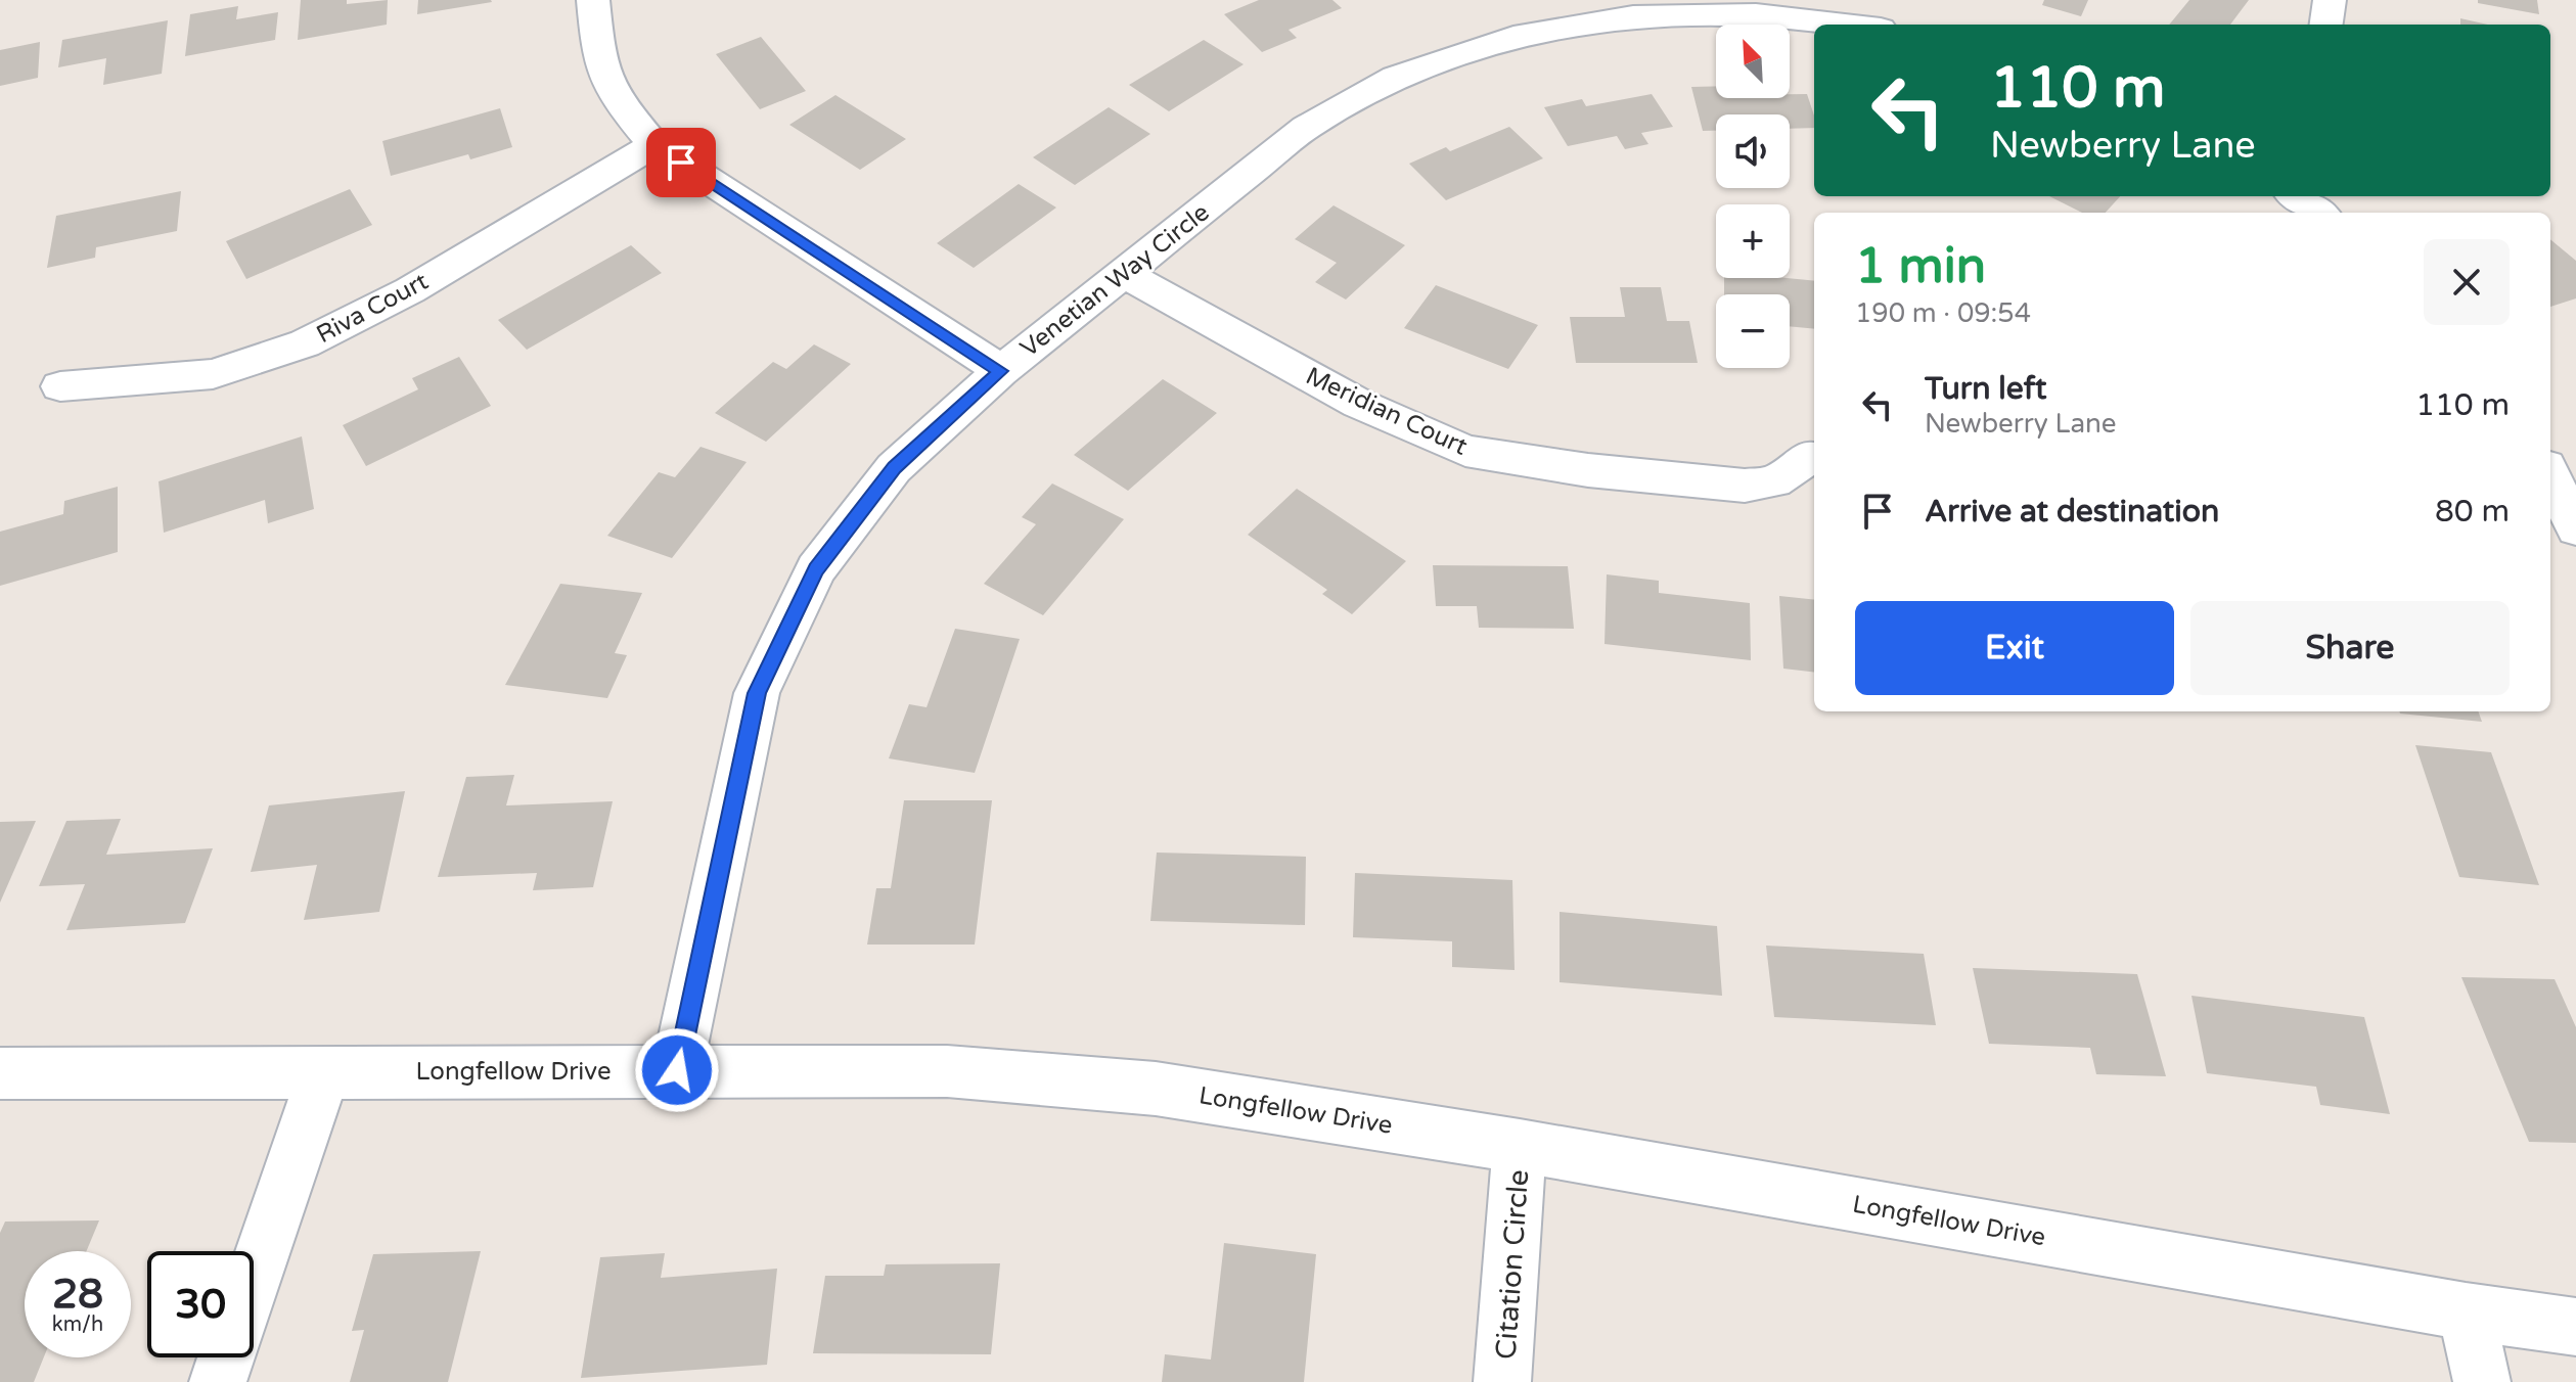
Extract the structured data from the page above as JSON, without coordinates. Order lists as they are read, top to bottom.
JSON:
{
  "streets": {
    "street": [
      "Venetian Way Circle",
      "Riva Court",
      "Meridian Court",
      "Longfellow Drive",
      "Citation Circle"
    ]
  },
  "crossings": [
    ["Venetian Way Circle", "Meridian Court"],
    ["Venetian Way Circle", "Longfellow Drive"],
    ["Longfellow Drive", "Citation Circle"]
  ],
  "north": "top left",
  "page": {
    "map_buttons": ["+", "−"],
    "turn": ["110 m", "Newberry Lane"],
    "heading": ["1 min", "190 m · 09:54"],
    "list": [
      {
        "name": "Turn left",
        "note": "Newberry Lane",
        "value": "110 m"
      },
      {
        "name": "Arrive at destination",
        "value": "80 m"
      }
    ],
    "buttons": ["Exit", "Share"],
    "speed": "28 km/h",
    "limit": "30"
  }
}
